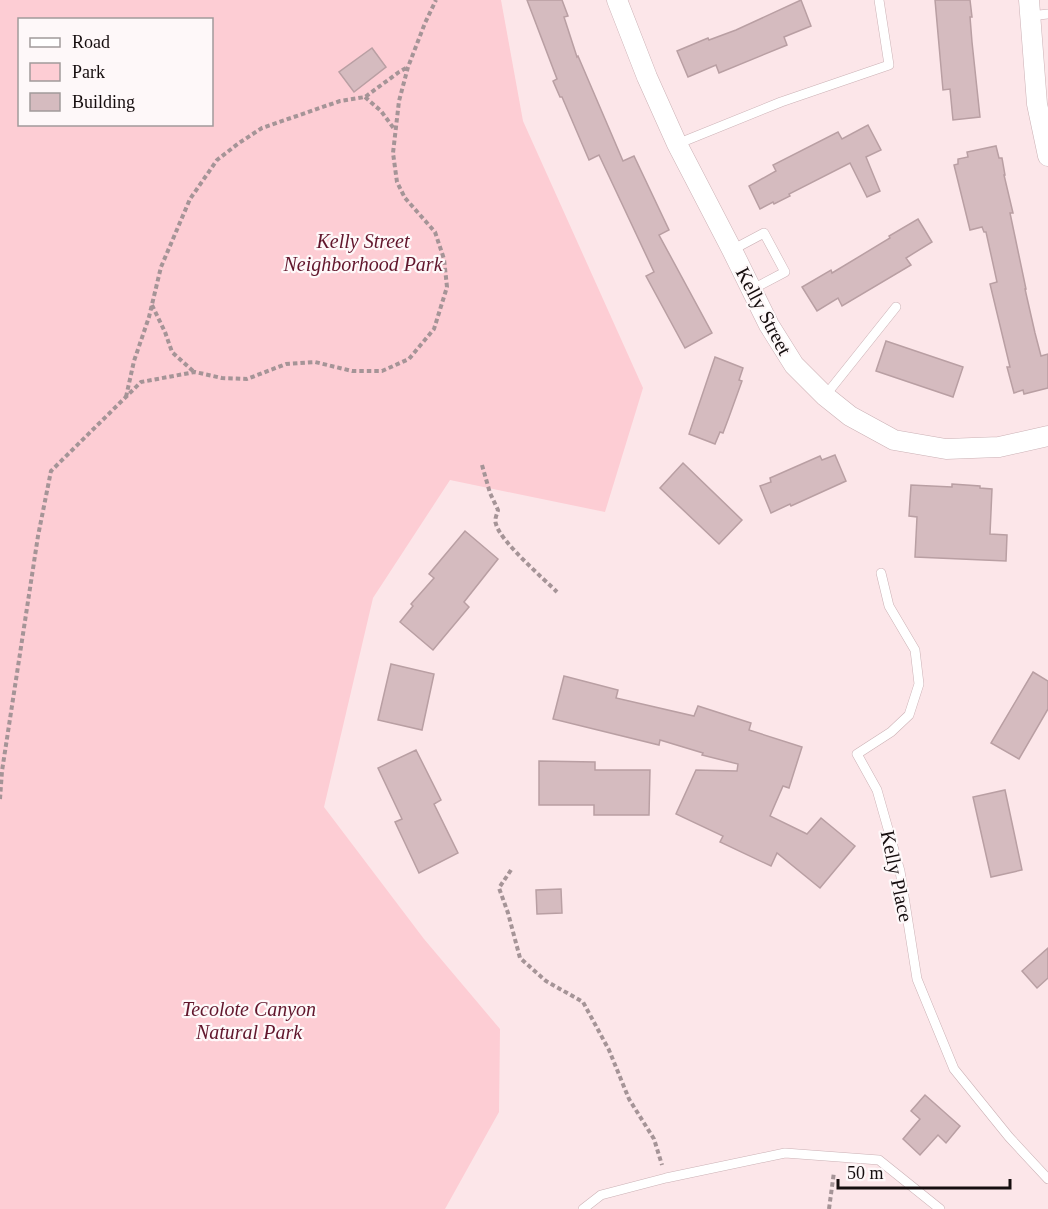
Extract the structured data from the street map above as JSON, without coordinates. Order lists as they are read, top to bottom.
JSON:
{
  "streets": {
    "street": ["Kelly Street"],
    "lane": ["Kelly Place"]
  },
  "parks": ["Kelly Street Neighborhood Park", "Tecolote Canyon Natural Park"],
  "legend": ["Road", "Park", "Building"],
  "scale_bar": "50 m"
}
